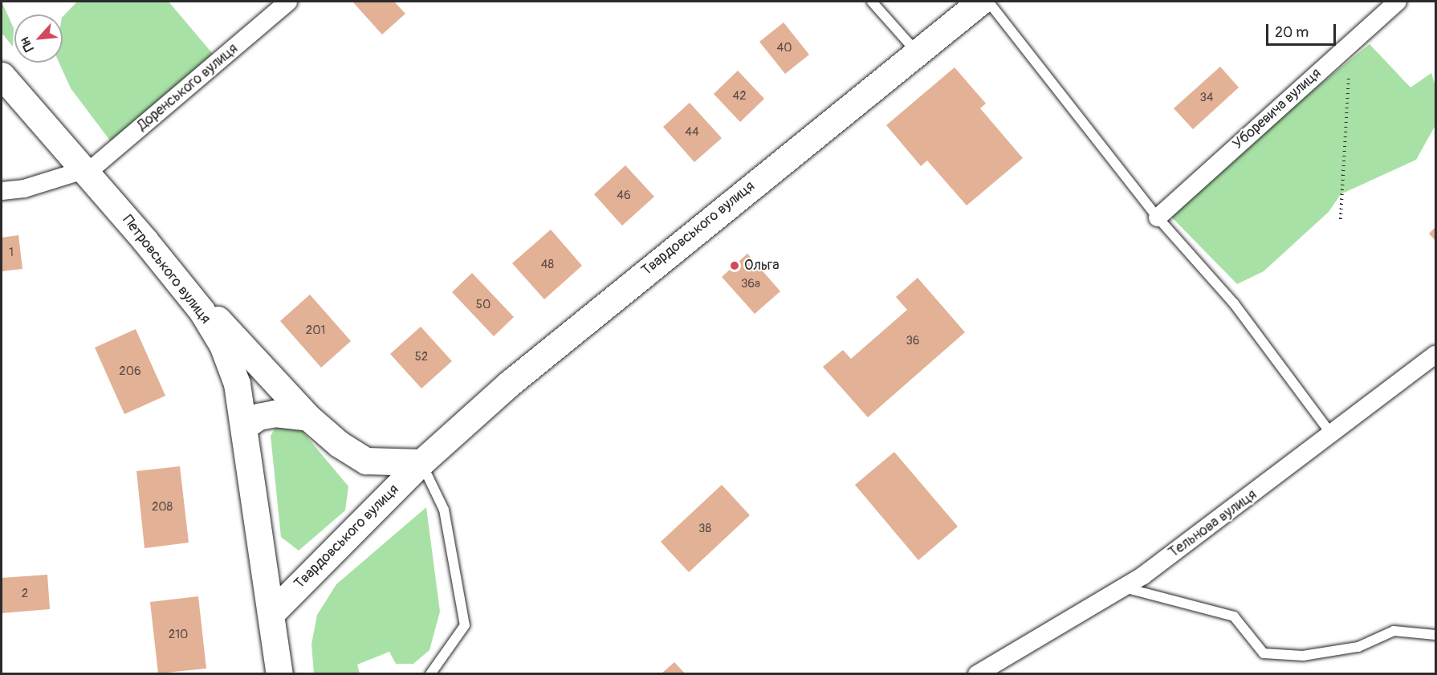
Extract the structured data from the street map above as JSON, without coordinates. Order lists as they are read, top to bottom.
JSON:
{
  "streets": {
    "main road": ["Твардовського вулиця", "Петровського вулиця"],
    "street": ["Доренського вулиця", "Уборевича вулиця", "Тельнова вулиця"]
  },
  "crossings": [
    ["Доренського вулиця", "Петровського вулиця"],
    ["Твардовського вулиця", "Петровського вулиця"]
  ],
  "places": ["Ольга"],
  "house_numbers": [
    "40",
    "42",
    "34",
    "44",
    "46",
    "1",
    "48",
    "36а",
    "50",
    "201",
    "36",
    "52",
    "206",
    "208",
    "38",
    "2",
    "210"
  ],
  "scale_bar": "20 m",
  "north": "bottom left"
}
